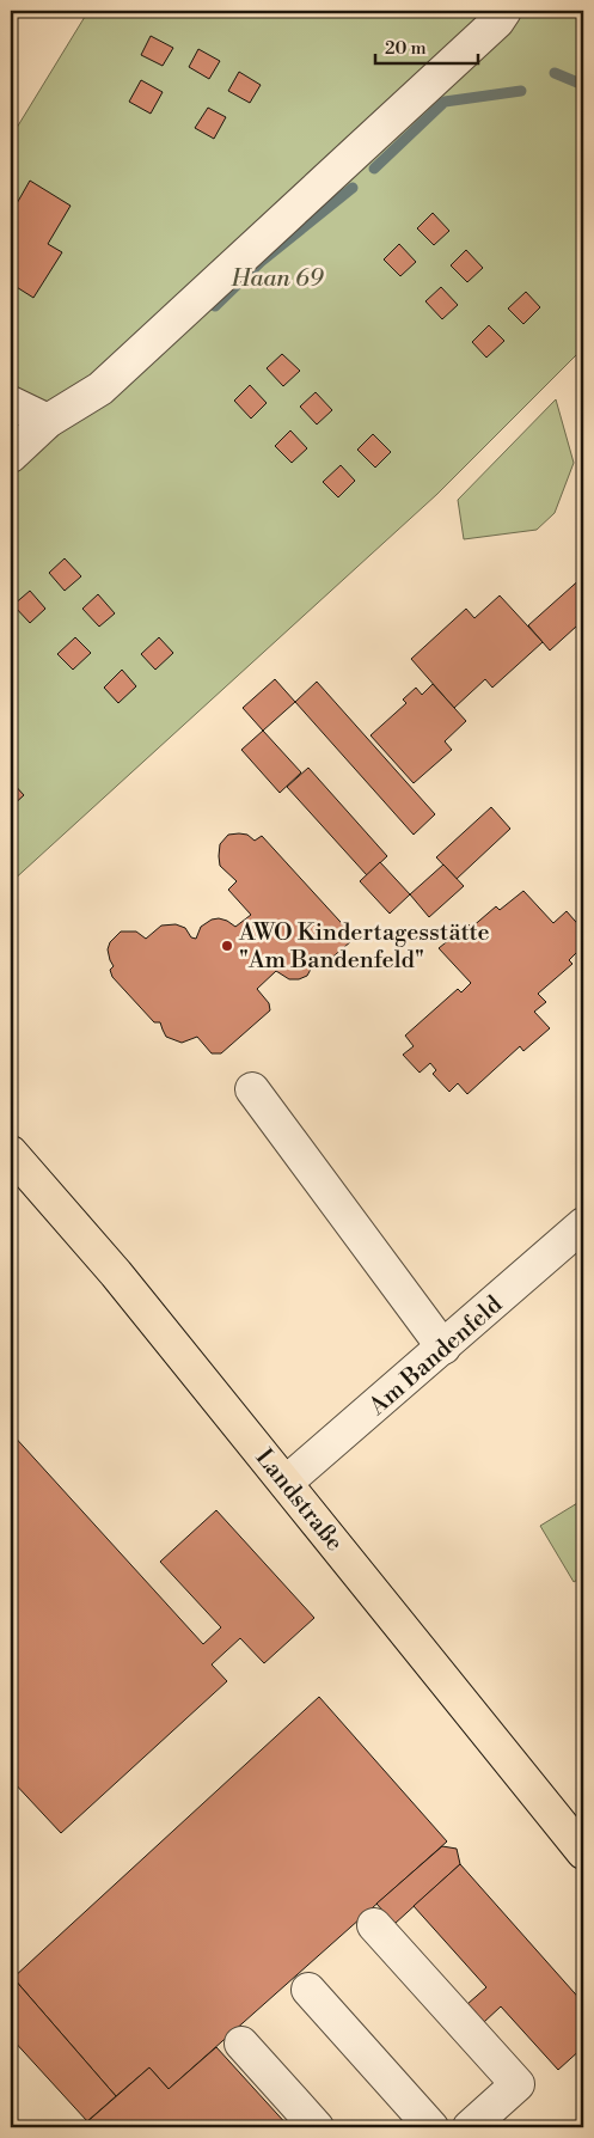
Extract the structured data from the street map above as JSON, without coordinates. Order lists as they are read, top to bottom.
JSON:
{
  "streets": {
    "main road": ["Landstraße"],
    "street": ["Am Bandenfeld"]
  },
  "crossings": [
    ["Am Bandenfeld", "Landstraße"]
  ],
  "parks": ["Haan 69"],
  "places": ["AWO Kindertagesstätte \"Am Bandenfeld\""],
  "scale_bar": "20 m"
}
